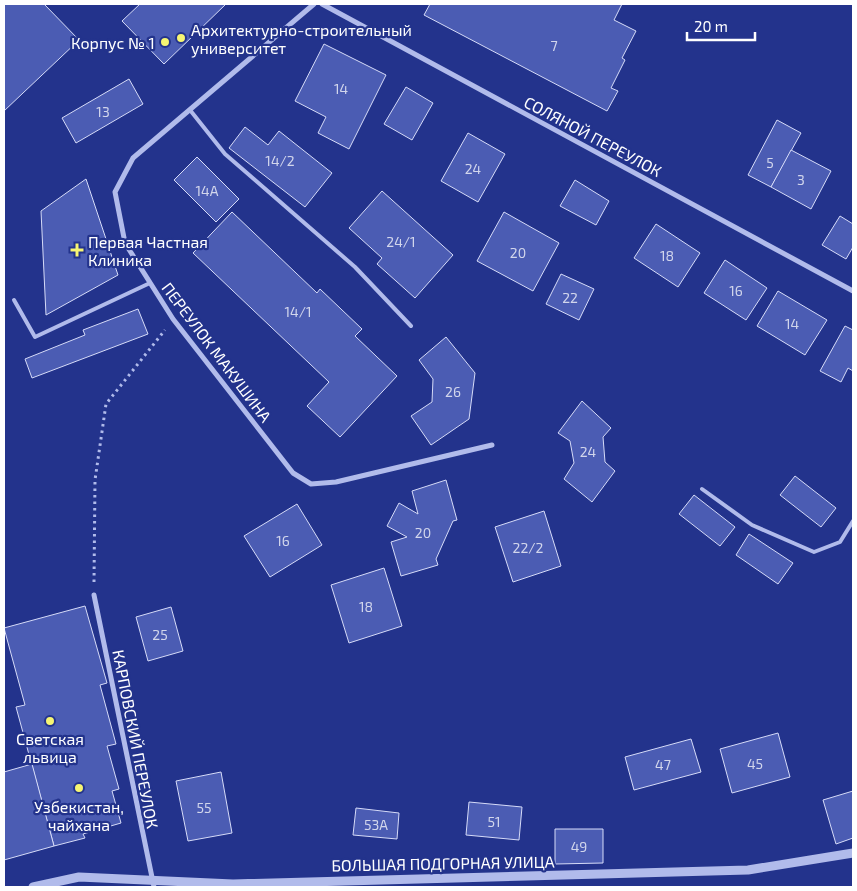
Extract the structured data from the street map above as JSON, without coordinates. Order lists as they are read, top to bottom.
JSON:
{
  "streets": {
    "street": [
      "СОЛЯНОЙ ПЕРЕУЛОК",
      "ПЕРЕУЛОК МАКУШИНА",
      "КАРПОВСКИЙ ПЕРЕУЛОК",
      "БОЛЬШАЯ ПОДГОРНАЯ УЛИЦА"
    ]
  },
  "crossings": [
    ["КАРПОВСКИЙ ПЕРЕУЛОК", "БОЛЬШАЯ ПОДГОРНАЯ УЛИЦА"]
  ],
  "places": {
    "other": [
      "Архитектурно-строительный университет",
      "Корпус № 1",
      "Светская львица",
      "Узбекистан, чайхана"
    ],
    "health": ["Первая Частная Клиника"]
  },
  "house_numbers": [
    "7",
    "14",
    "13",
    "14/2",
    "5",
    "24",
    "3",
    "14А",
    "24/1",
    "20",
    "18",
    "16",
    "22",
    "14/1",
    "14",
    "26",
    "24",
    "20",
    "16",
    "22/2",
    "18",
    "25",
    "45",
    "47",
    "55",
    "51",
    "53А",
    "49"
  ],
  "scale_bar": "20 m"
}
